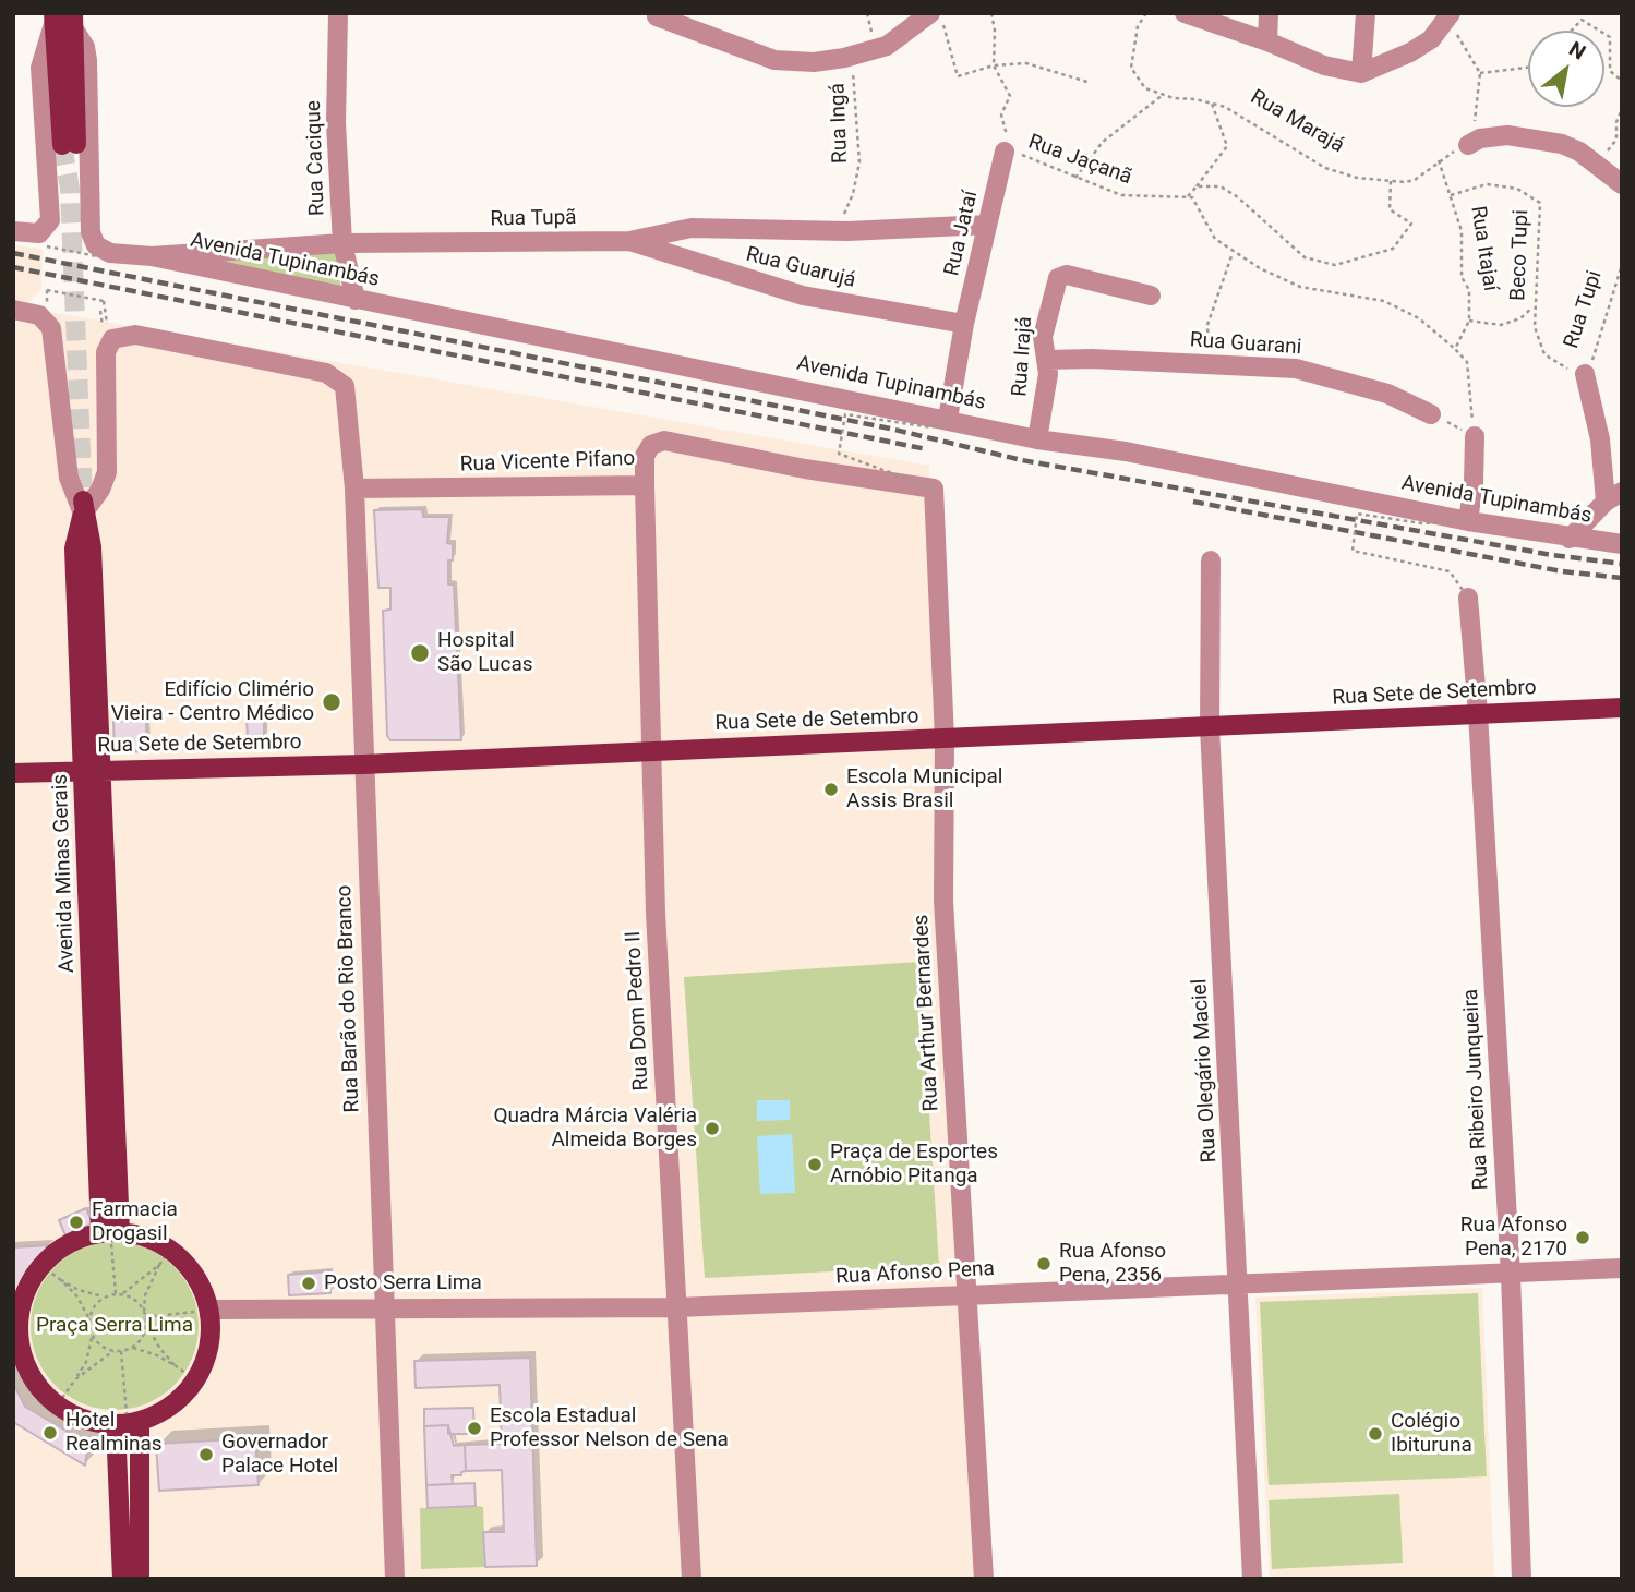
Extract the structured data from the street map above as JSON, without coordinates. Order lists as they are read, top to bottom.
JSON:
{
  "streets": {
    "main road": ["Rua Sete de Setembro", "Avenida Minas Gerais"],
    "street": [
      "Rua Cacique",
      "Rua Tupã",
      "Rua Jataí",
      "Avenida Tupinambás",
      "Rua Guarujá",
      "Rua Tupi",
      "Rua Guarani",
      "Rua Irajá",
      "Rua Vicente Pifano",
      "Rua Barão do Rio Branco",
      "Rua Dom Pedro II",
      "Rua Arthur Bernardes",
      "Rua Olegário Maciel",
      "Rua Ribeiro Junqueira",
      "Rua Afonso Pena"
    ],
    "path": [
      "Rua Marajá",
      "Rua Ingá",
      "Rua Jaçanã",
      "Rua Itajaí",
      "Beco Tupi"
    ]
  },
  "crossings": [
    ["Rua Marajá", "Rua Itajaí"],
    ["Rua Ingá", "Rua Tupã"],
    ["Rua Cacique", "Rua Tupã"],
    ["Rua Cacique", "Avenida Tupinambás"],
    ["Rua Jaçanã", "Rua Jataí"],
    ["Rua Tupã", "Rua Jataí"],
    ["Rua Tupã", "Avenida Tupinambás"],
    ["Rua Tupã", "Rua Guarujá"],
    ["Rua Jataí", "Avenida Tupinambás"],
    ["Rua Jataí", "Rua Guarujá"],
    ["Rua Itajaí", "Beco Tupi"],
    ["Beco Tupi", "Rua Tupi"],
    ["Avenida Tupinambás", "Rua Irajá"],
    ["Rua Guarani", "Rua Irajá"],
    ["Rua Vicente Pifano", "Rua Barão do Rio Branco"],
    ["Rua Vicente Pifano", "Rua Dom Pedro II"],
    ["Rua Vicente Pifano", "Rua Arthur Bernardes"],
    ["Rua Sete de Setembro", "Avenida Minas Gerais"],
    ["Rua Sete de Setembro", "Rua Barão do Rio Branco"],
    ["Rua Sete de Setembro", "Rua Dom Pedro II"],
    ["Rua Sete de Setembro", "Rua Arthur Bernardes"],
    ["Rua Sete de Setembro", "Rua Olegário Maciel"],
    ["Rua Sete de Setembro", "Rua Ribeiro Junqueira"],
    ["Avenida Minas Gerais", "Rua Barão do Rio Branco"],
    ["Rua Barão do Rio Branco", "Rua Afonso Pena"],
    ["Rua Dom Pedro II", "Rua Afonso Pena"],
    ["Rua Arthur Bernardes", "Rua Afonso Pena"],
    ["Rua Olegário Maciel", "Rua Afonso Pena"],
    ["Rua Ribeiro Junqueira", "Rua Afonso Pena"]
  ],
  "parks": ["Praça Serra Lima"],
  "places": [
    "Hospital São Lucas",
    "Edifício Climério Vieira - Centro Médico",
    "Escola Municipal Assis Brasil",
    "Quadra Márcia Valéria Almeida Borges",
    "Praça de Esportes Arnóbio Pitanga",
    "Farmacia Drogasil",
    "Rua Afonso Pena, 2170",
    "Rua Afonso Pena, 2356",
    "Posto Serra Lima",
    "Escola Estadual Professor Nelson de Sena",
    "Hotel Realminas",
    "Colégio Ibituruna",
    "Governador Palace Hotel"
  ],
  "north": "top right"
}
